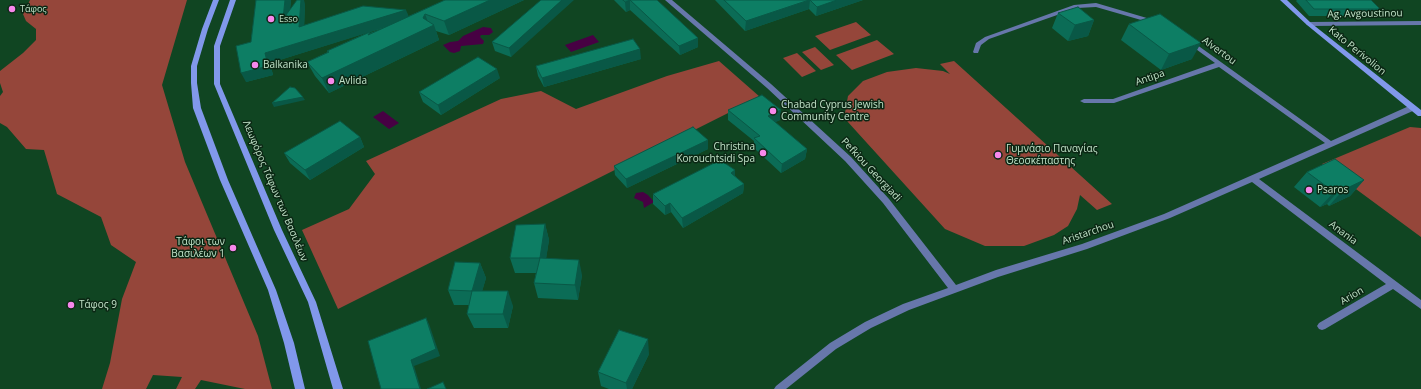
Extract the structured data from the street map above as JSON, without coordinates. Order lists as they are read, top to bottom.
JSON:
{
  "streets": {
    "main road": ["Kato Perivolion", "Λεωφόρος Τάφων των Βασιλέων"],
    "street": [
      "Ag. Avgoustinou",
      "Alvertou",
      "Antipa",
      "Pefkiou Georgiadi",
      "Aristarchou",
      "Anania",
      "Arion"
    ]
  },
  "crossings": [
    ["Ag. Avgoustinou", "Kato Perivolion"],
    ["Alvertou", "Antipa"],
    ["Alvertou", "Aristarchou"],
    ["Kato Perivolion", "Aristarchou"],
    ["Pefkiou Georgiadi", "Aristarchou"],
    ["Aristarchou", "Anania"],
    ["Anania", "Arion"]
  ],
  "places": [
    "Τάφος",
    "Esso",
    "Balkanika",
    "Avlida",
    "Chabad Cyprus Jewish Community Centre",
    "Christina Korouchtsidi Spa",
    "Γυμνάσιο Παναγίας Θεοσκέπαστης",
    "Psaros",
    "Τάφοι των Βασιλέων 1",
    "Τάφος 9"
  ]
}
